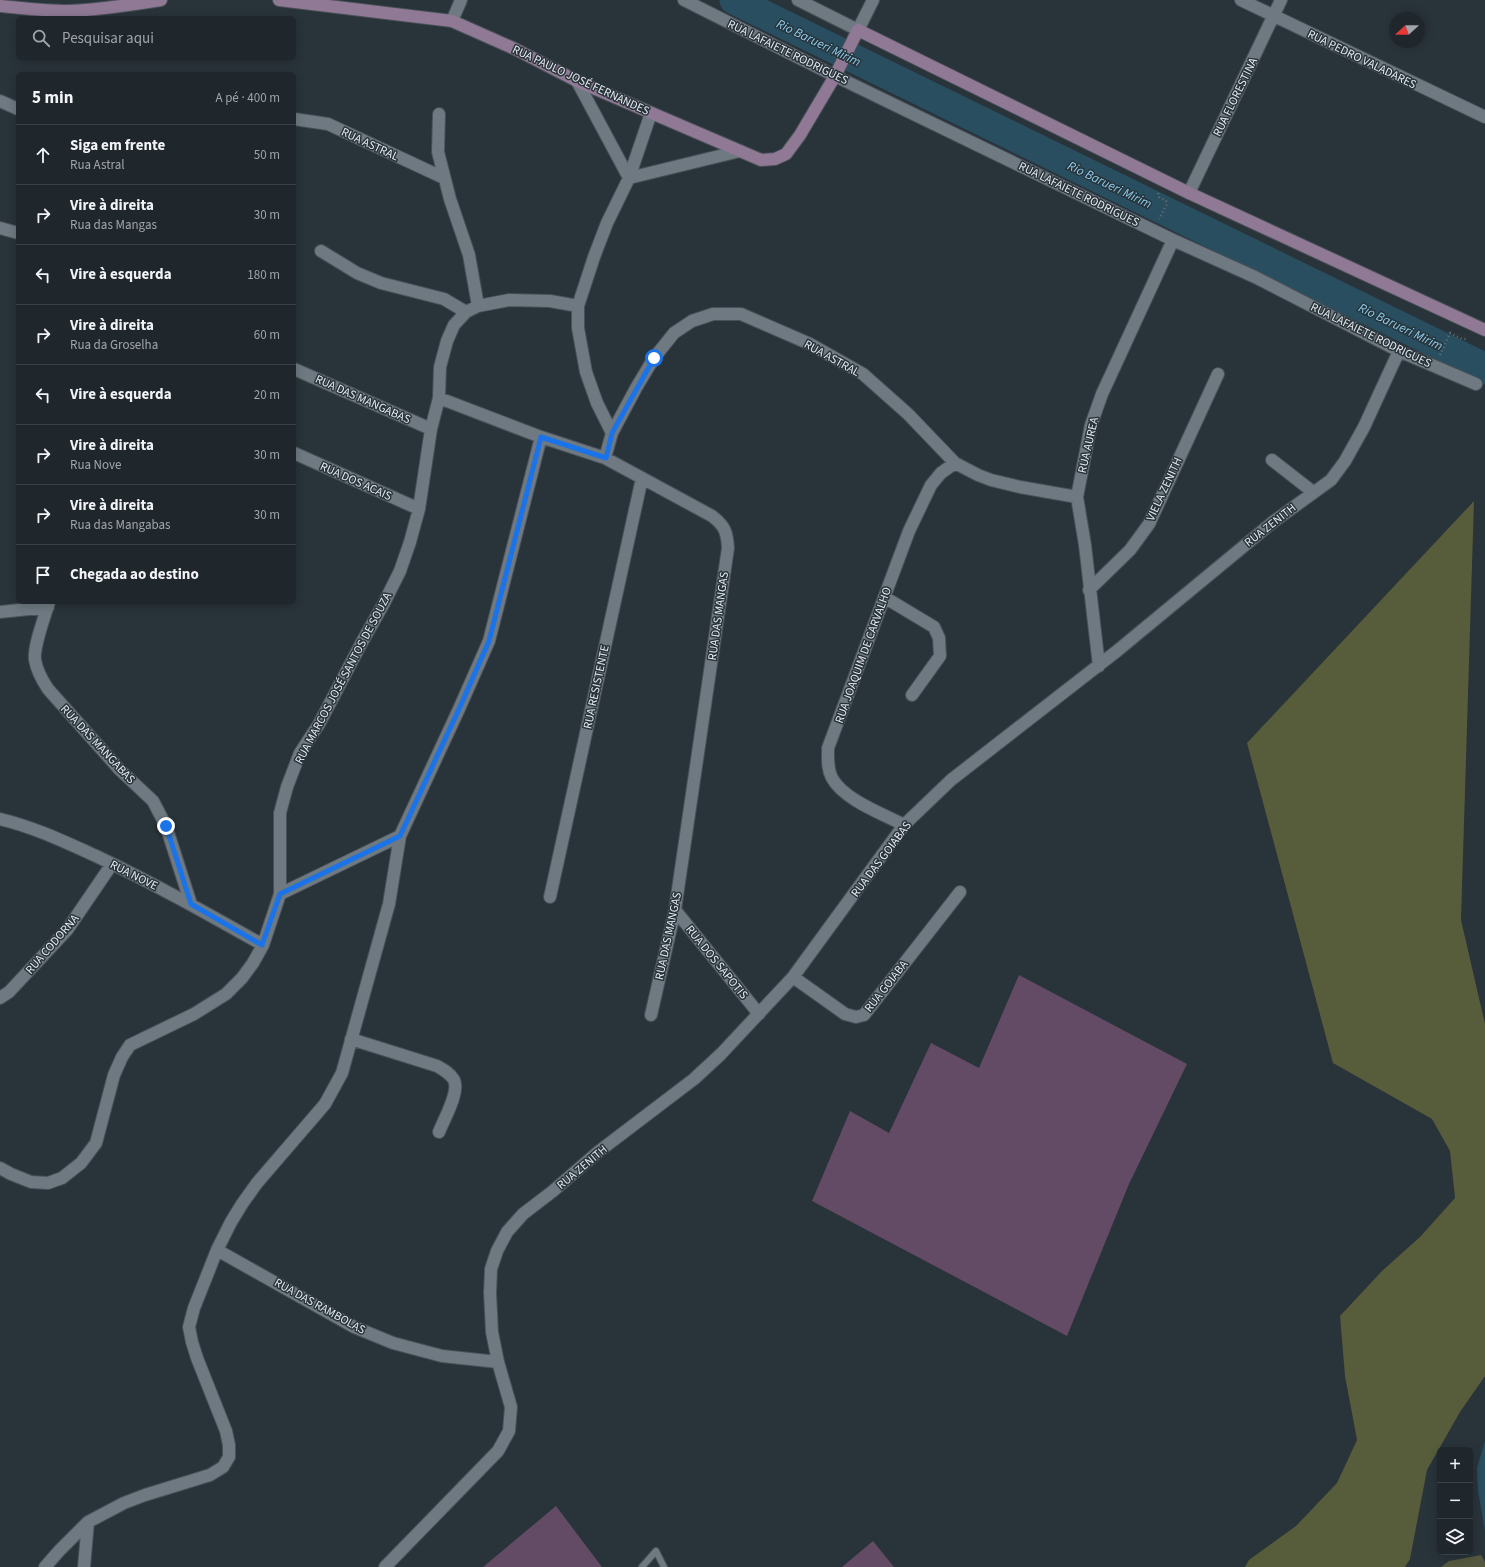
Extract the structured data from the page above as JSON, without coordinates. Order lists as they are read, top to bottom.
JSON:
{
  "streets": {
    "main road": ["RUA PAULO JOSÉ FERNANDES"],
    "street": [
      "RUA LAFAIETE RODRIGUES",
      "RUA PEDRO VALADARES",
      "RUA FLORESTINA",
      "RUA ASTRAL",
      "RUA DAS MANGABAS",
      "RUA AUREA",
      "RUA DOS ACAIS",
      "VIELA ZENITH",
      "RUA ZENITH",
      "RUA DAS MANGAS",
      "RUA JOAQUIM DE CARVALHO",
      "RUA MARCOS JOSÉ SANTOS DE SOUZA",
      "RUA RESISTENTE",
      "RUA DAS GOIABAS",
      "RUA NOVE",
      "RUA CODORNA",
      "RUA DOS SAPOTIS",
      "RUA GOIABA",
      "RUA DAS RAMBOLAS"
    ]
  },
  "crossings": [
    ["RUA LAFAIETE RODRIGUES", "RUA PAULO JOSÉ FERNANDES"],
    ["RUA LAFAIETE RODRIGUES", "RUA AUREA"],
    ["RUA LAFAIETE RODRIGUES", "RUA ZENITH"],
    ["RUA PEDRO VALADARES", "RUA FLORESTINA"],
    ["RUA ASTRAL", "RUA AUREA"],
    ["RUA ASTRAL", "RUA DAS MANGAS"],
    ["RUA ASTRAL", "RUA JOAQUIM DE CARVALHO"],
    ["RUA DAS MANGABAS", "RUA MARCOS JOSÉ SANTOS DE SOUZA"],
    ["RUA DAS MANGABAS", "RUA NOVE"],
    ["RUA AUREA", "VIELA ZENITH"],
    ["RUA AUREA", "RUA ZENITH"],
    ["RUA AUREA", "RUA DAS GOIABAS"],
    ["RUA DOS ACAIS", "RUA MARCOS JOSÉ SANTOS DE SOUZA"],
    ["RUA ZENITH", "RUA DAS GOIABAS"],
    ["RUA ZENITH", "RUA DOS SAPOTIS"],
    ["RUA ZENITH", "RUA DAS RAMBOLAS"],
    ["RUA DAS MANGAS", "RUA MARCOS JOSÉ SANTOS DE SOUZA"],
    ["RUA DAS MANGAS", "RUA RESISTENTE"],
    ["RUA DAS MANGAS", "RUA DOS SAPOTIS"],
    ["RUA JOAQUIM DE CARVALHO", "RUA DAS GOIABAS"],
    ["RUA MARCOS JOSÉ SANTOS DE SOUZA", "RUA NOVE"],
    ["RUA DAS GOIABAS", "RUA DOS SAPOTIS"],
    ["RUA DAS GOIABAS", "RUA GOIABA"],
    ["RUA NOVE", "RUA CODORNA"]
  ],
  "water": ["Rio Barueri Mirim"],
  "north": "left",
  "page": {
    "search": "Pesquisar aqui",
    "heading": ["5 min", "A pé · 400 m"],
    "list": [
      ["Siga em frente", "Rua Astral", "50 m"],
      ["Vire à direita", "Rua das Mangas", "30 m"],
      ["Vire à esquerda", "180 m"],
      ["Vire à direita", "Rua da Groselha", "60 m"],
      ["Vire à esquerda", "20 m"],
      ["Vire à direita", "Rua Nove", "30 m"],
      ["Vire à direita", "Rua das Mangabas", "30 m"],
      "Chegada ao destino"
    ],
    "map_buttons": ["+", "−"]
  }
}
